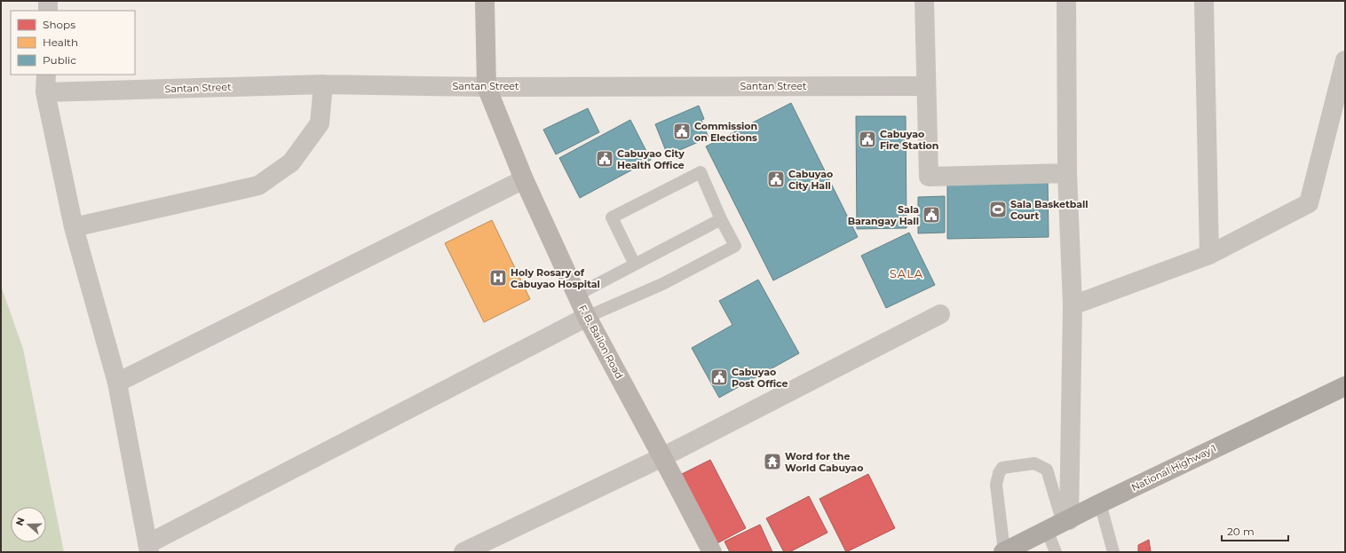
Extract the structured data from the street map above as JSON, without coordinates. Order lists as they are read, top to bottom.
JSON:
{
  "streets": {
    "highway": ["National Highway 1"],
    "street": ["Santan Street", "F. B. Bailon Road"]
  },
  "crossings": [
    ["Santan Street", "F. B. Bailon Road"]
  ],
  "districts": ["SALA"],
  "places": {
    "public building": [
      "Commission on Elections",
      "Cabuyao Fire Station",
      "Cabuyao City Health Office",
      "Cabuyao City Hall",
      "Sala Barangay Hall",
      "Cabuyao Post Office"
    ],
    "sports": ["Sala Basketball Court"],
    "hospital": ["Holy Rosary of Cabuyao Hospital"],
    "temple": ["Word for the World Cabuyao"]
  },
  "legend": ["Shops", "Health", "Public"],
  "scale_bar": "20 m",
  "north": "left"
}
